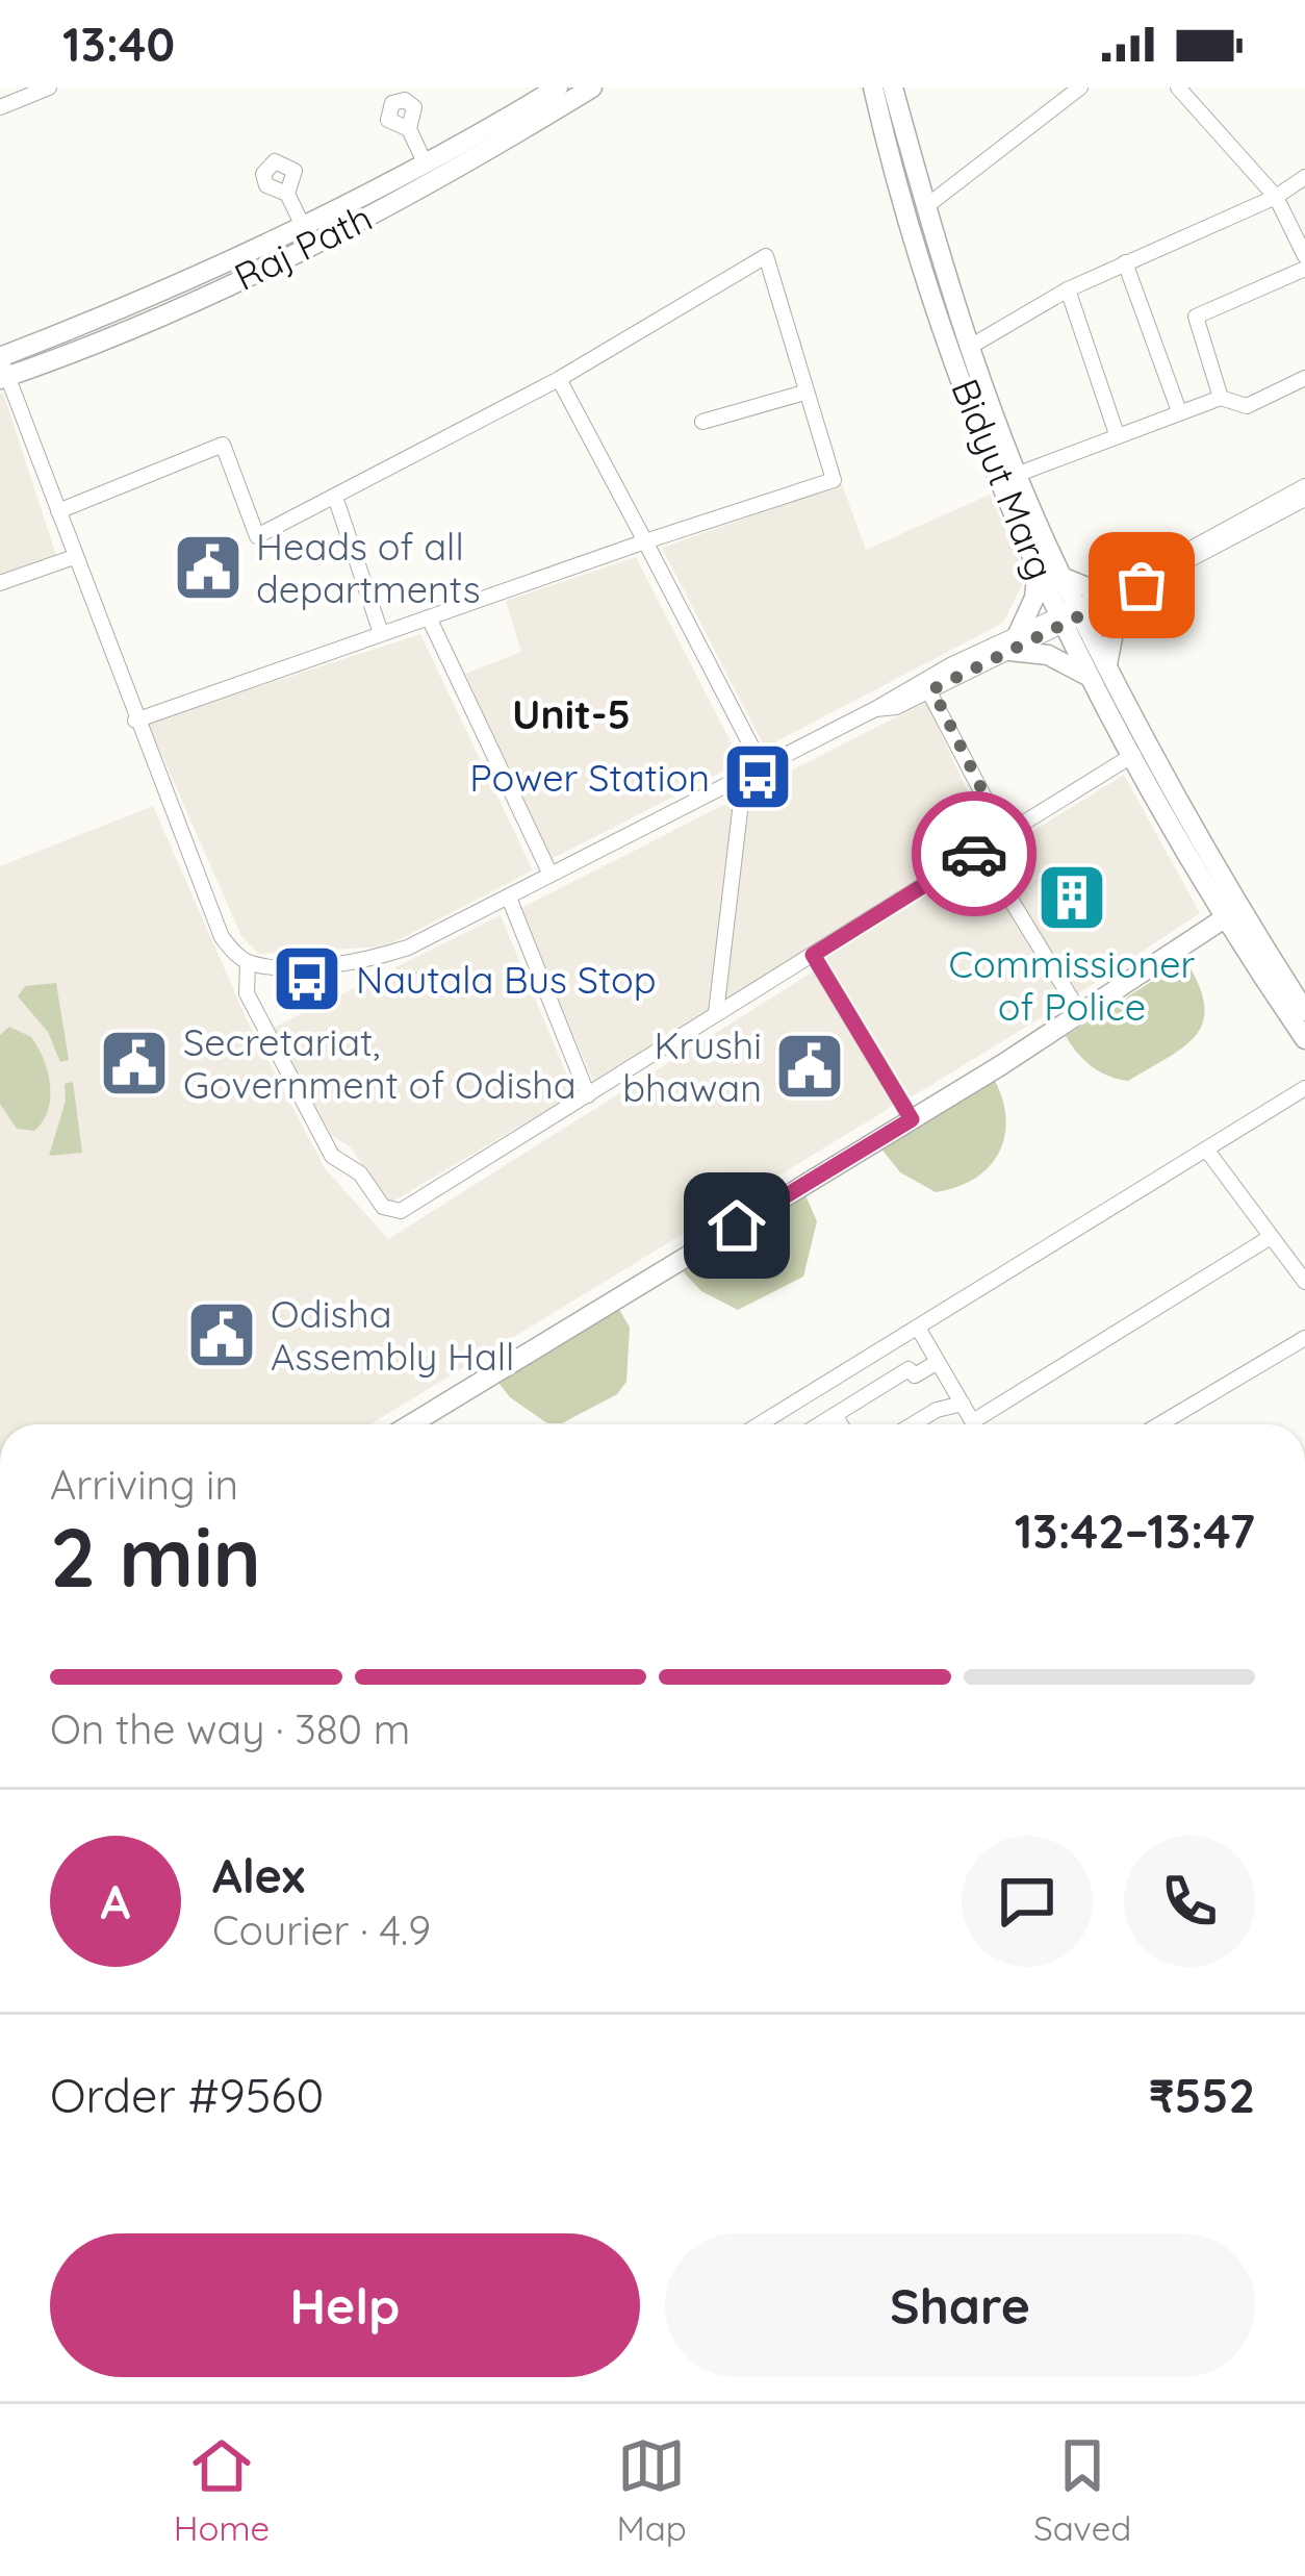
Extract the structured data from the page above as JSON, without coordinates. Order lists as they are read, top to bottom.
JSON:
{
  "streets": {
    "main road": ["Raj Path", "Bidyut Marg"]
  },
  "districts": ["Unit-5"],
  "places": {
    "public building": [
      "Heads of all departments",
      "Secretariat, Government of Odisha",
      "Krushi bhawan",
      "Odisha Assembly Hall"
    ],
    "bus stop": ["Power Station", "Nautala Bus Stop"],
    "building": ["Commissioner of Police"]
  },
  "page": {
    "status": "13:40",
    "heading": ["2 min", "Arriving in", "13:42–13:47"],
    "panel": [
      "Alex",
      "Courier · 4.9",
      "Order #9560",
      "₹552"
    ],
    "bar": "On the way · 380 m",
    "round": "A",
    "buttons": ["Help", "Share"],
    "tabs": ["Home", "Map", "Saved"]
  }
}
